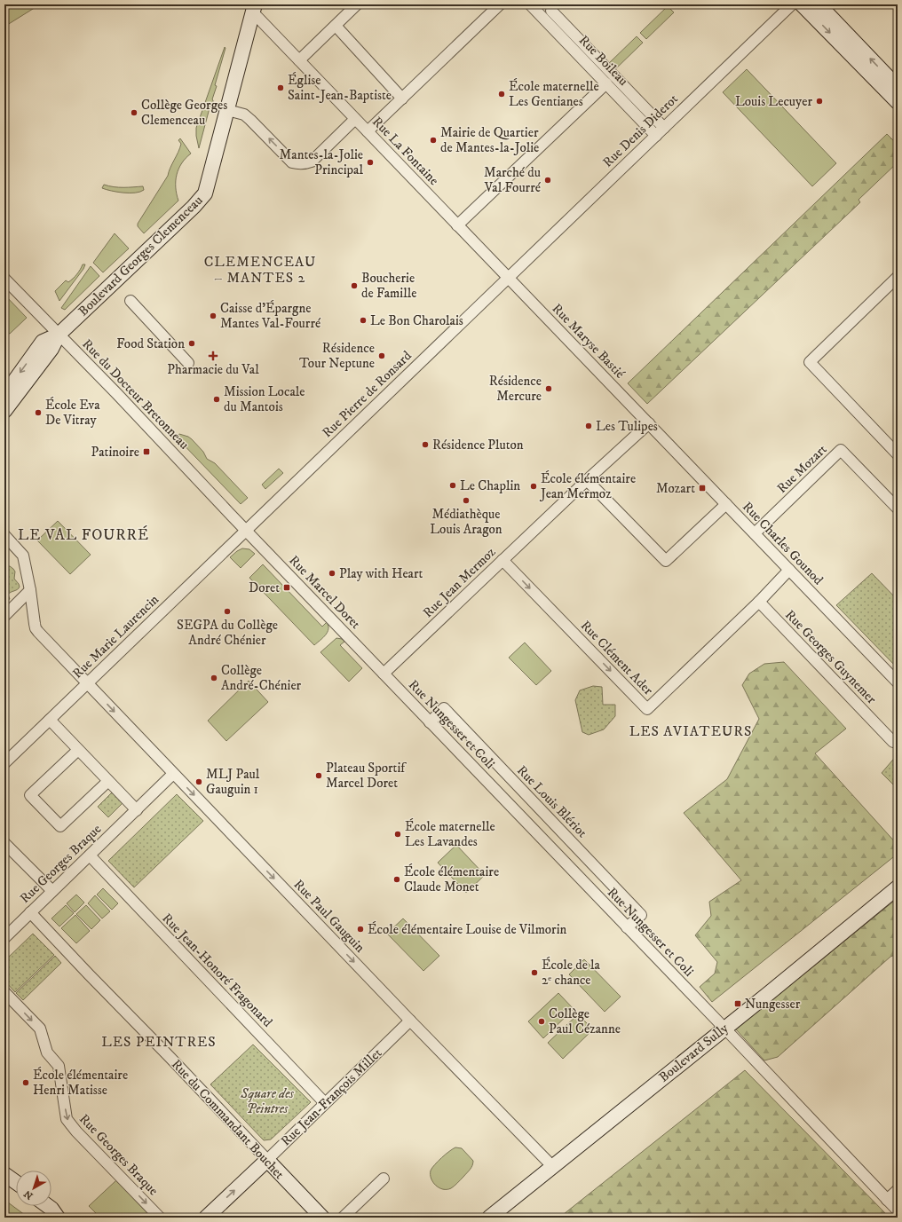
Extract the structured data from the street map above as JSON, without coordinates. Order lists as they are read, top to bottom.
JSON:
{
  "streets": {
    "main road": [
      "Boulevard Georges Clemenceau",
      "Boulevard Sully",
      "Rue Jean-François Millet",
      "Rue du Commandant Bouchet"
    ],
    "street": [
      "Rue Boileau",
      "Rue Denis Diderot",
      "Rue La Fontaine",
      "Rue Maryse Bastié",
      "Rue du Docteur Bretonneau",
      "Rue Pierre de Ronsard",
      "Rue Mozart",
      "Rue Charles Gounod",
      "Rue Jean Mermoz",
      "Rue Marcel Doret",
      "Rue Marie Laurencin",
      "Rue Georges Guynemer",
      "Rue Clément Ader",
      "Rue Nungesser et Coli",
      "Rue Louis Blériot",
      "Rue Georges Braque",
      "Rue Paul Gauguin",
      "Rue Jean-Honoré Fragonard"
    ]
  },
  "crossings": [
    ["Rue Boileau", "Rue Denis Diderot"],
    ["Rue Denis Diderot", "Rue La Fontaine"],
    ["Rue Denis Diderot", "Rue Maryse Bastié"],
    ["Rue Denis Diderot", "Rue Pierre de Ronsard"],
    ["Rue La Fontaine", "Boulevard Georges Clemenceau"],
    ["Rue La Fontaine", "Rue Maryse Bastié"],
    ["Rue La Fontaine", "Rue Pierre de Ronsard"],
    ["Boulevard Georges Clemenceau", "Rue du Docteur Bretonneau"],
    ["Rue Maryse Bastié", "Rue Pierre de Ronsard"],
    ["Rue Maryse Bastié", "Rue Charles Gounod"],
    ["Rue Maryse Bastié", "Rue Jean Mermoz"],
    ["Rue du Docteur Bretonneau", "Rue Pierre de Ronsard"],
    ["Rue du Docteur Bretonneau", "Rue Marcel Doret"],
    ["Rue du Docteur Bretonneau", "Rue Marie Laurencin"],
    ["Rue Pierre de Ronsard", "Rue Marcel Doret"],
    ["Rue Pierre de Ronsard", "Rue Marie Laurencin"],
    ["Rue Mozart", "Rue Charles Gounod"],
    ["Rue Charles Gounod", "Rue Jean Mermoz"],
    ["Rue Charles Gounod", "Rue Clément Ader"],
    ["Rue Jean Mermoz", "Rue Marcel Doret"],
    ["Rue Jean Mermoz", "Rue Clément Ader"],
    ["Rue Jean Mermoz", "Rue Nungesser et Coli"],
    ["Rue Marcel Doret", "Rue Marie Laurencin"],
    ["Rue Marcel Doret", "Rue Nungesser et Coli"],
    ["Rue Marie Laurencin", "Rue Paul Gauguin"],
    ["Rue Georges Guynemer", "Rue Clément Ader"],
    ["Rue Nungesser et Coli", "Rue Louis Blériot"],
    ["Rue Nungesser et Coli", "Boulevard Sully"],
    ["Rue Georges Braque", "Rue Paul Gauguin"],
    ["Rue Georges Braque", "Rue Jean-Honoré Fragonard"],
    ["Rue Georges Braque", "Rue du Commandant Bouchet"],
    ["Rue Paul Gauguin", "Boulevard Sully"],
    ["Rue Paul Gauguin", "Rue Jean-François Millet"],
    ["Rue Jean-Honoré Fragonard", "Rue Jean-François Millet"],
    ["Rue Jean-François Millet", "Rue du Commandant Bouchet"]
  ],
  "one_way": ["Rue Georges Braque", "Rue Paul Gauguin"],
  "districts": [
    "CLEMENCEAU – MANTES 2",
    "LE VAL FOURRÉ",
    "LES AVIATEURS",
    "LES PEINTRES"
  ],
  "parks": ["Square des Peintres"],
  "places": {
    "other": [
      "Église Saint-Jean-Baptiste",
      "École maternelle Les Gentianes",
      "Louis Lecuyer",
      "Collège Georges Clemenceau",
      "Mairie de Quartier de Mantes-la-Jolie",
      "Mantes-la-Jolie Principal",
      "Marché du Val Fourré",
      "Boucherie de Famille",
      "Caisse d'Épargne Mantes Val-Fourré",
      "Le Bon Charolais",
      "Food Station",
      "Résidence Tour Neptune",
      "Résidence Mercure",
      "Mission Locale du Mantois",
      "École Eva De Vitray",
      "Les Tulipes",
      "Résidence Pluton",
      "Le Chaplin",
      "École élémentaire Jean Mermoz",
      "Médiathèque Louis Aragon",
      "Play with Heart",
      "SEGPA du Collège André Chénier",
      "Collège André-Chénier",
      "Plateau Sportif Marcel Doret",
      "MLJ Paul Gauguin 1",
      "École maternelle Les Lavandes",
      "École élémentaire Claude Monet",
      "École élémentaire Louise de Vilmorin",
      "École de la 2ᵉ chance",
      "Collège Paul Cézanne",
      "École élémentaire Henri Matisse"
    ],
    "health": ["Pharmacie du Val"],
    "transit": [
      "Patinoire",
      "Mozart",
      "Doret",
      "Nungesser"
    ]
  },
  "north": "bottom left"
}
